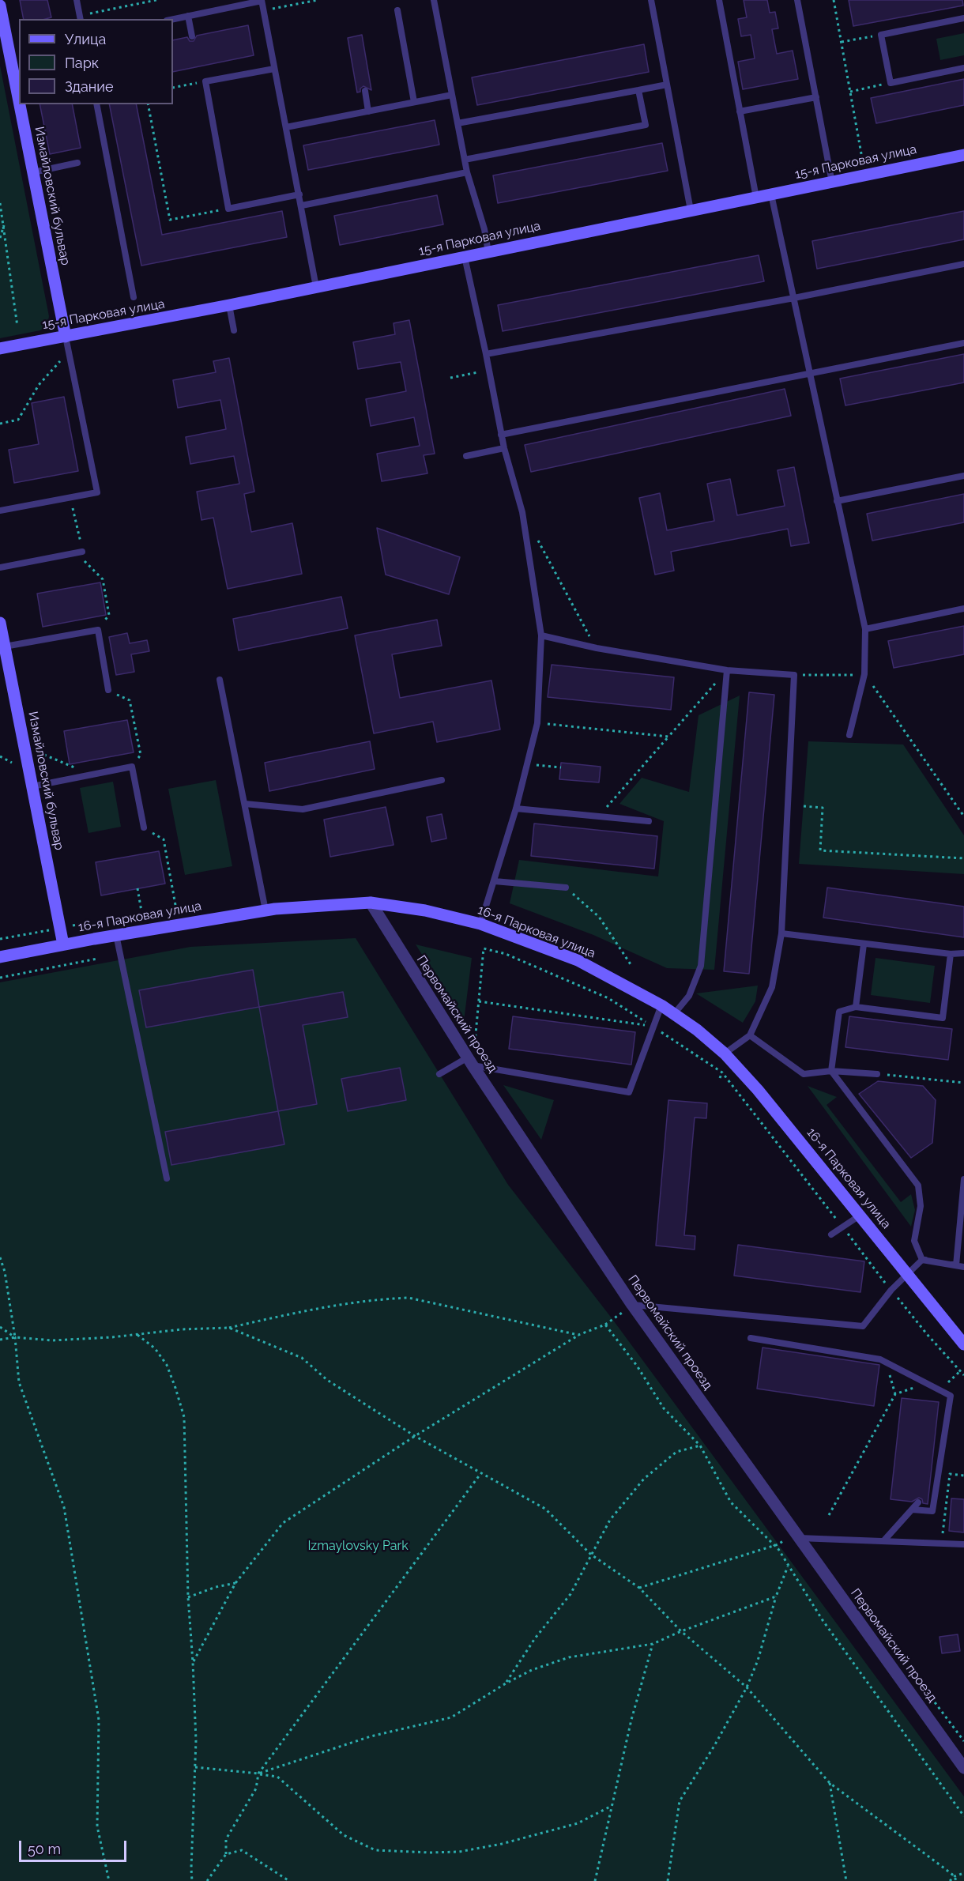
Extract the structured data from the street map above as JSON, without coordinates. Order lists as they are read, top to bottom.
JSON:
{
  "streets": {
    "street": [
      "15-я Парковая улица",
      "Измайловский бульвар",
      "16-я Парковая улица",
      "Первомайский проезд"
    ]
  },
  "crossings": [
    ["15-я Парковая улица", "Измайловский бульвар"],
    ["Измайловский бульвар", "16-я Парковая улица"],
    ["16-я Парковая улица", "Первомайский проезд"]
  ],
  "parks": ["Izmaylovsky Park"],
  "legend": ["Улица", "Парк", "Здание"],
  "scale_bar": "50 m"
}
